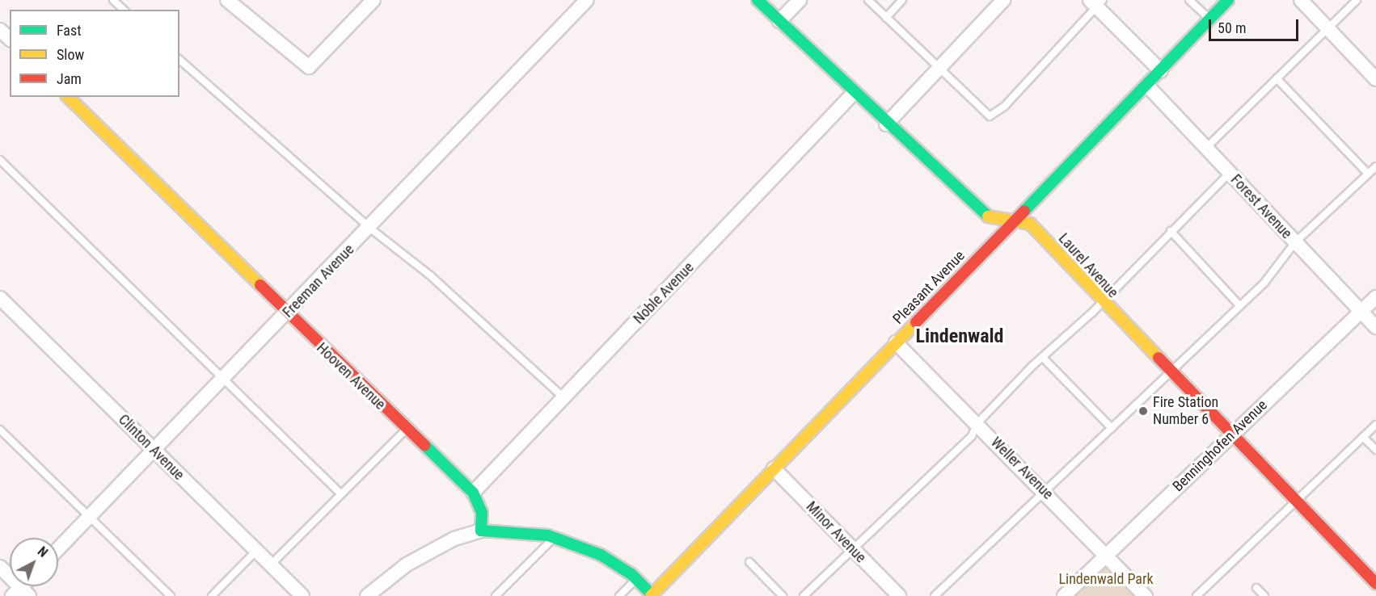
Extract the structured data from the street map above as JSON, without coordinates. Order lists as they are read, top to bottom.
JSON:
{
  "streets": {
    "street": [
      "Forest Avenue",
      "Laurel Avenue",
      "Freeman Avenue",
      "Pleasant Avenue",
      "Noble Avenue",
      "Hooven Avenue",
      "Benninghofen Avenue",
      "Clinton Avenue",
      "Weller Avenue",
      "Minor Avenue"
    ]
  },
  "crossings": [
    ["Forest Avenue", "Pleasant Avenue"],
    ["Forest Avenue", "Benninghofen Avenue"],
    ["Laurel Avenue", "Pleasant Avenue"],
    ["Laurel Avenue", "Noble Avenue"],
    ["Laurel Avenue", "Benninghofen Avenue"],
    ["Freeman Avenue", "Hooven Avenue"],
    ["Freeman Avenue", "Clinton Avenue"],
    ["Pleasant Avenue", "Weller Avenue"],
    ["Pleasant Avenue", "Minor Avenue"],
    ["Noble Avenue", "Hooven Avenue"],
    ["Benninghofen Avenue", "Weller Avenue"]
  ],
  "districts": ["Lindenwald"],
  "parks": ["Lindenwald Park"],
  "places": ["Fire Station Number 6"],
  "legend": ["Fast", "Slow", "Jam"],
  "scale_bar": "50 m",
  "north": "top right"
}
